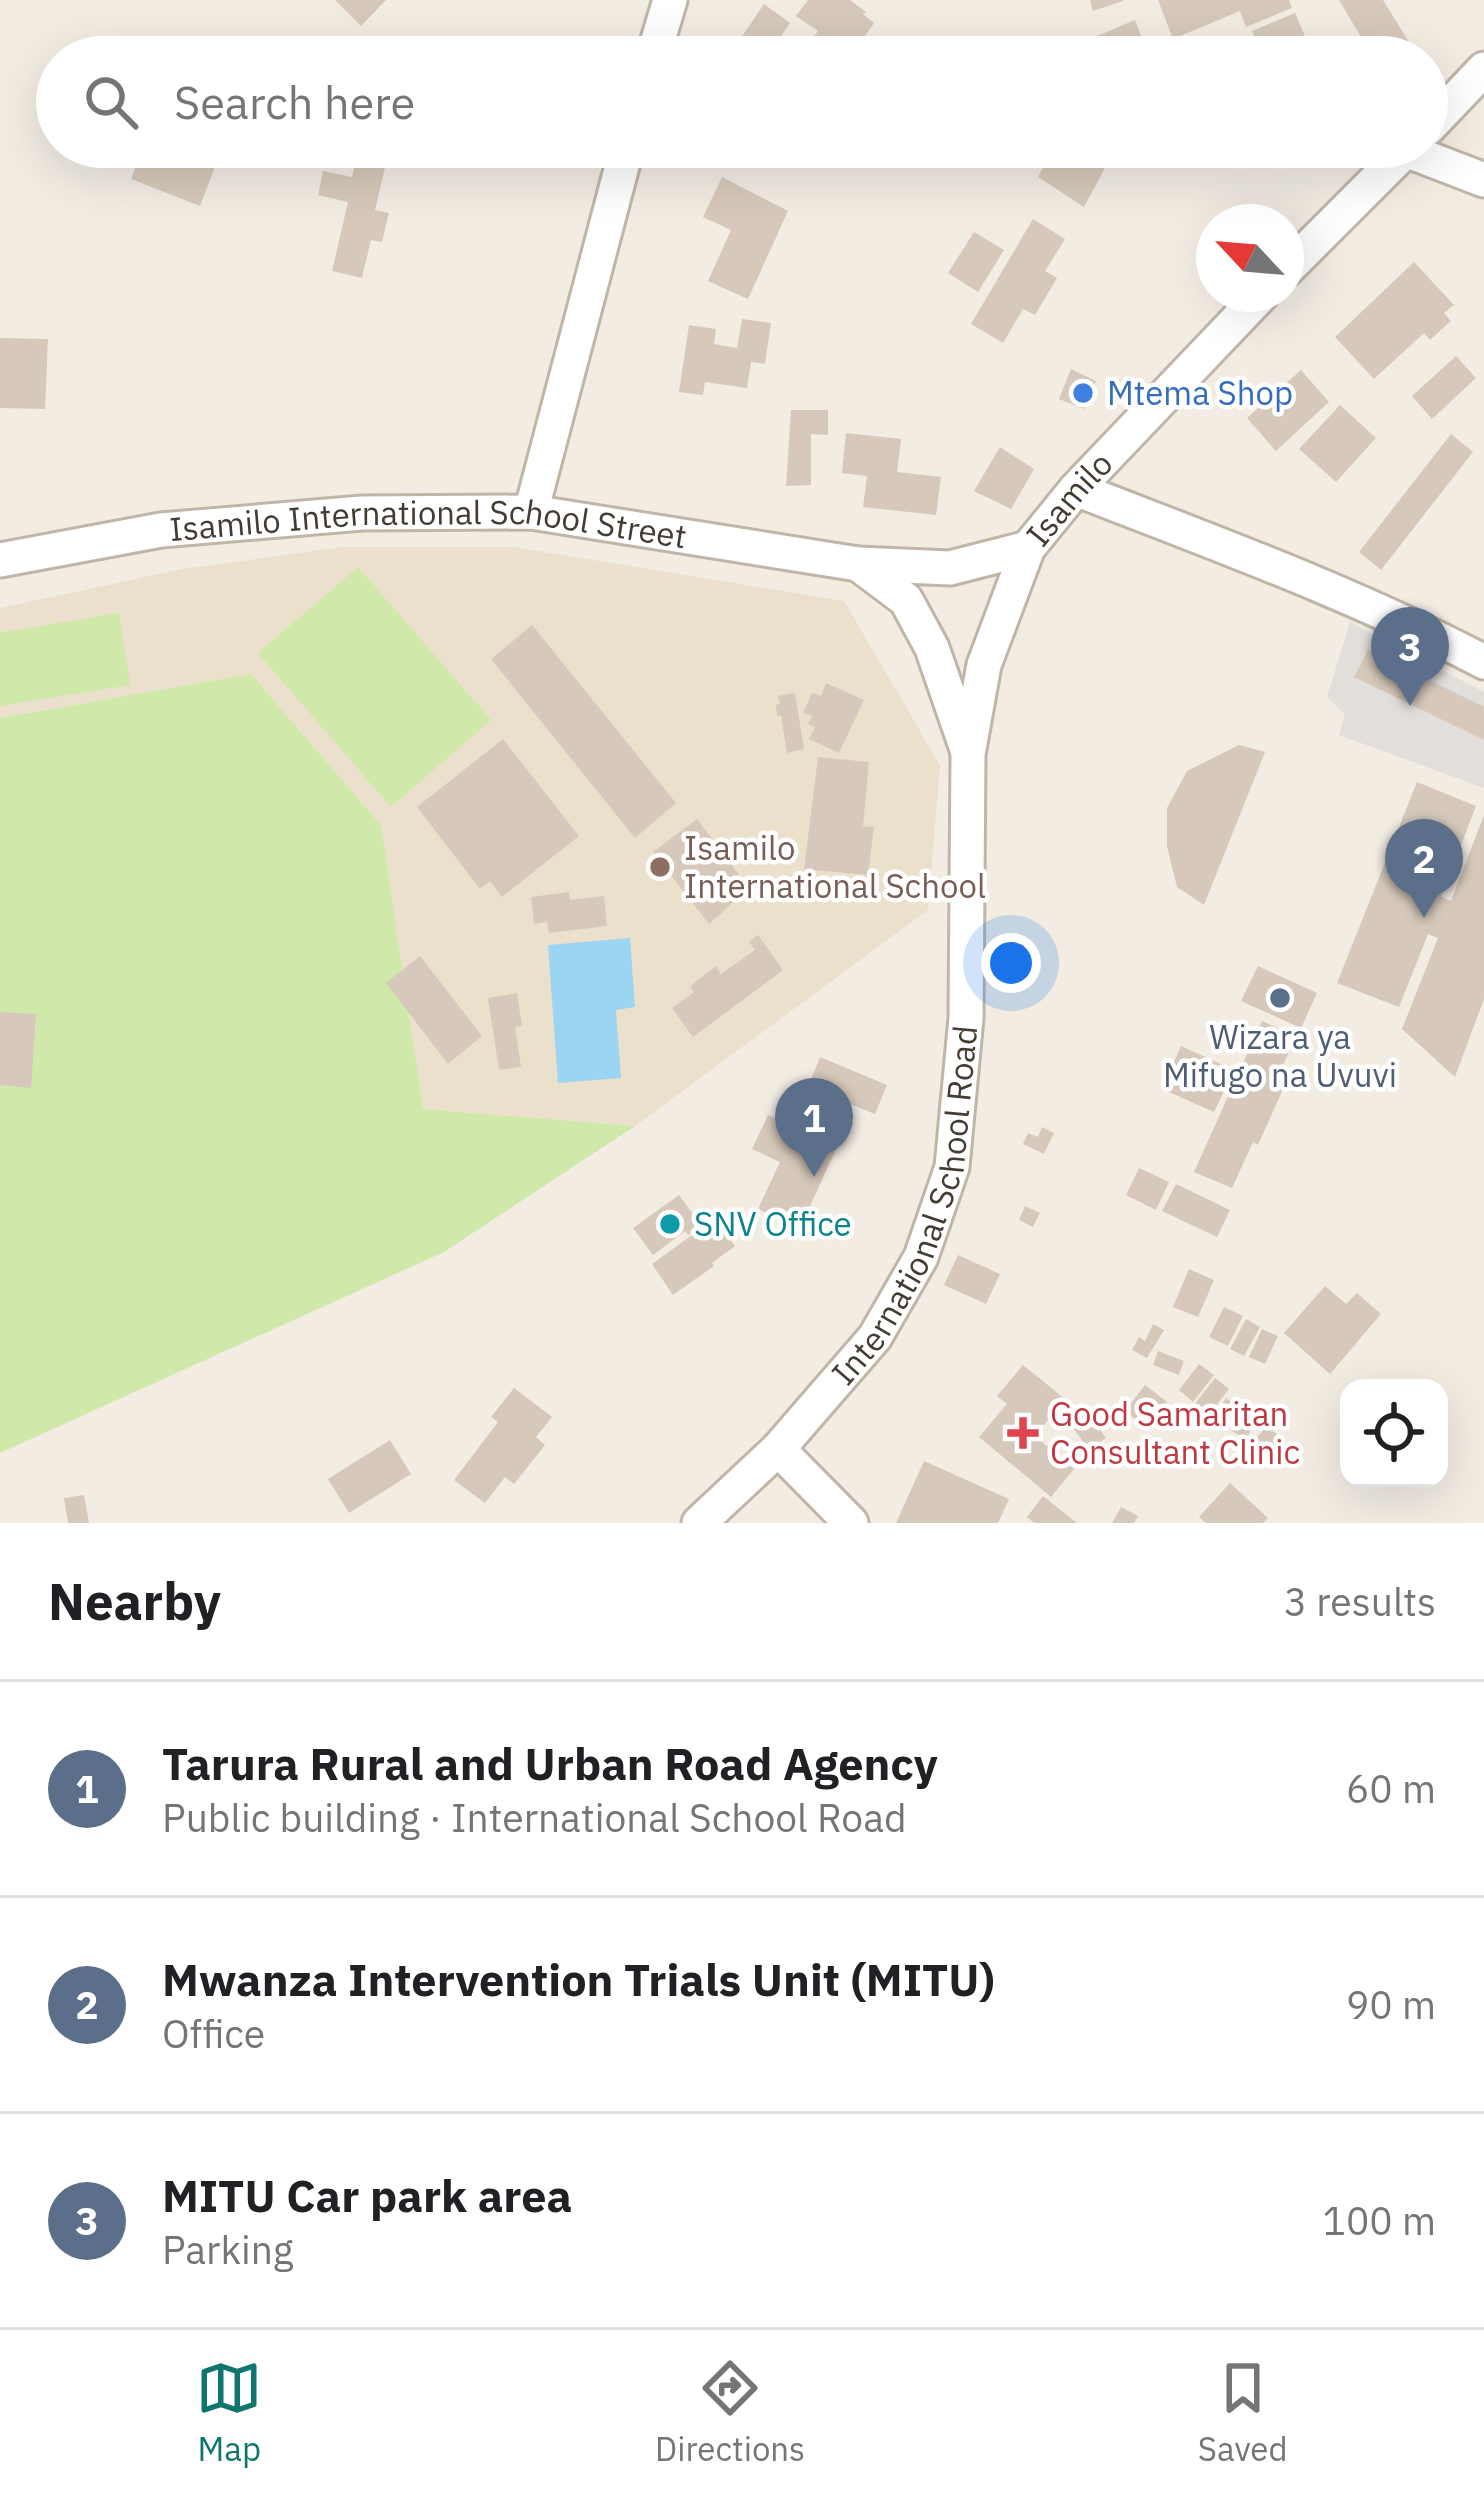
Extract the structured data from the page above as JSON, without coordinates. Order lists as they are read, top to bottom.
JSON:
{
  "streets": {
    "street": ["Isamilo", "Isamilo International School Street", "International School Road"]
  },
  "crossings": [
    ["Isamilo", "Isamilo International School Street"],
    ["Isamilo", "International School Road"],
    ["Isamilo International School Street", "International School Road"]
  ],
  "places": {
    "other": [
      "Mtema Shop",
      "Isamilo International School",
      "Wizara ya Mifugo na Uvuvi",
      "SNV Office"
    ],
    "health": ["Good Samaritan Consultant Clinic"]
  },
  "north": "top left",
  "page": {
    "search": "Search here",
    "pins": ["3", "2", "1"],
    "heading": ["Nearby", "3 results"],
    "list": [
      {
        "mark": "1",
        "name": "Tarura Rural and Urban Road Agency",
        "note": "Public building · International School Road",
        "value": "60 m"
      },
      {
        "mark": "2",
        "name": "Mwanza Intervention Trials Unit (MITU)",
        "note": "Office",
        "value": "90 m"
      },
      {
        "mark": "3",
        "name": "MITU Car park area",
        "note": "Parking",
        "value": "100 m"
      }
    ],
    "nav": ["Map", "Directions", "Saved"]
  }
}
